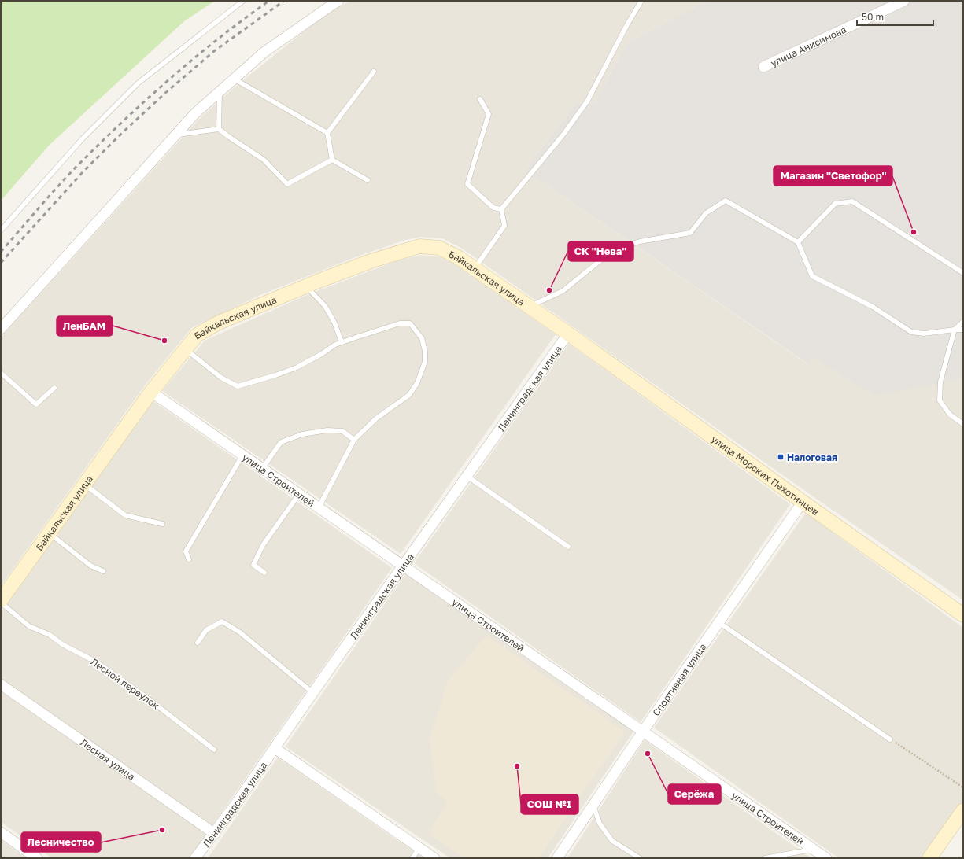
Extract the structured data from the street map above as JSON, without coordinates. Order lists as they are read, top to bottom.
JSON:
{
  "streets": {
    "street": [
      "улица Анисимова",
      "Байкальская улица",
      "Ленинградская улица",
      "улица Морских Пехотинцев",
      "улица Строителей",
      "Спортивная улица",
      "Лесная улица"
    ],
    "lane": ["Лесной переулок"]
  },
  "crossings": [
    ["Байкальская улица", "Ленинградская улица"],
    ["Байкальская улица", "улица Морских Пехотинцев"],
    ["Байкальская улица", "улица Строителей"],
    ["Байкальская улица", "Лесной переулок"],
    ["Ленинградская улица", "улица Морских Пехотинцев"],
    ["Ленинградская улица", "улица Строителей"],
    ["Ленинградская улица", "Лесная улица"],
    ["улица Морских Пехотинцев", "Спортивная улица"],
    ["улица Строителей", "Спортивная улица"]
  ],
  "places": {
    "other": [
      "Магазин \"Светофор\"",
      "СК \"Нева\"",
      "ЛенБАМ",
      "Серёжа",
      "СОШ №1",
      "Лесничество"
    ],
    "transit": ["Налоговая"]
  },
  "scale_bar": "50 m"
}
